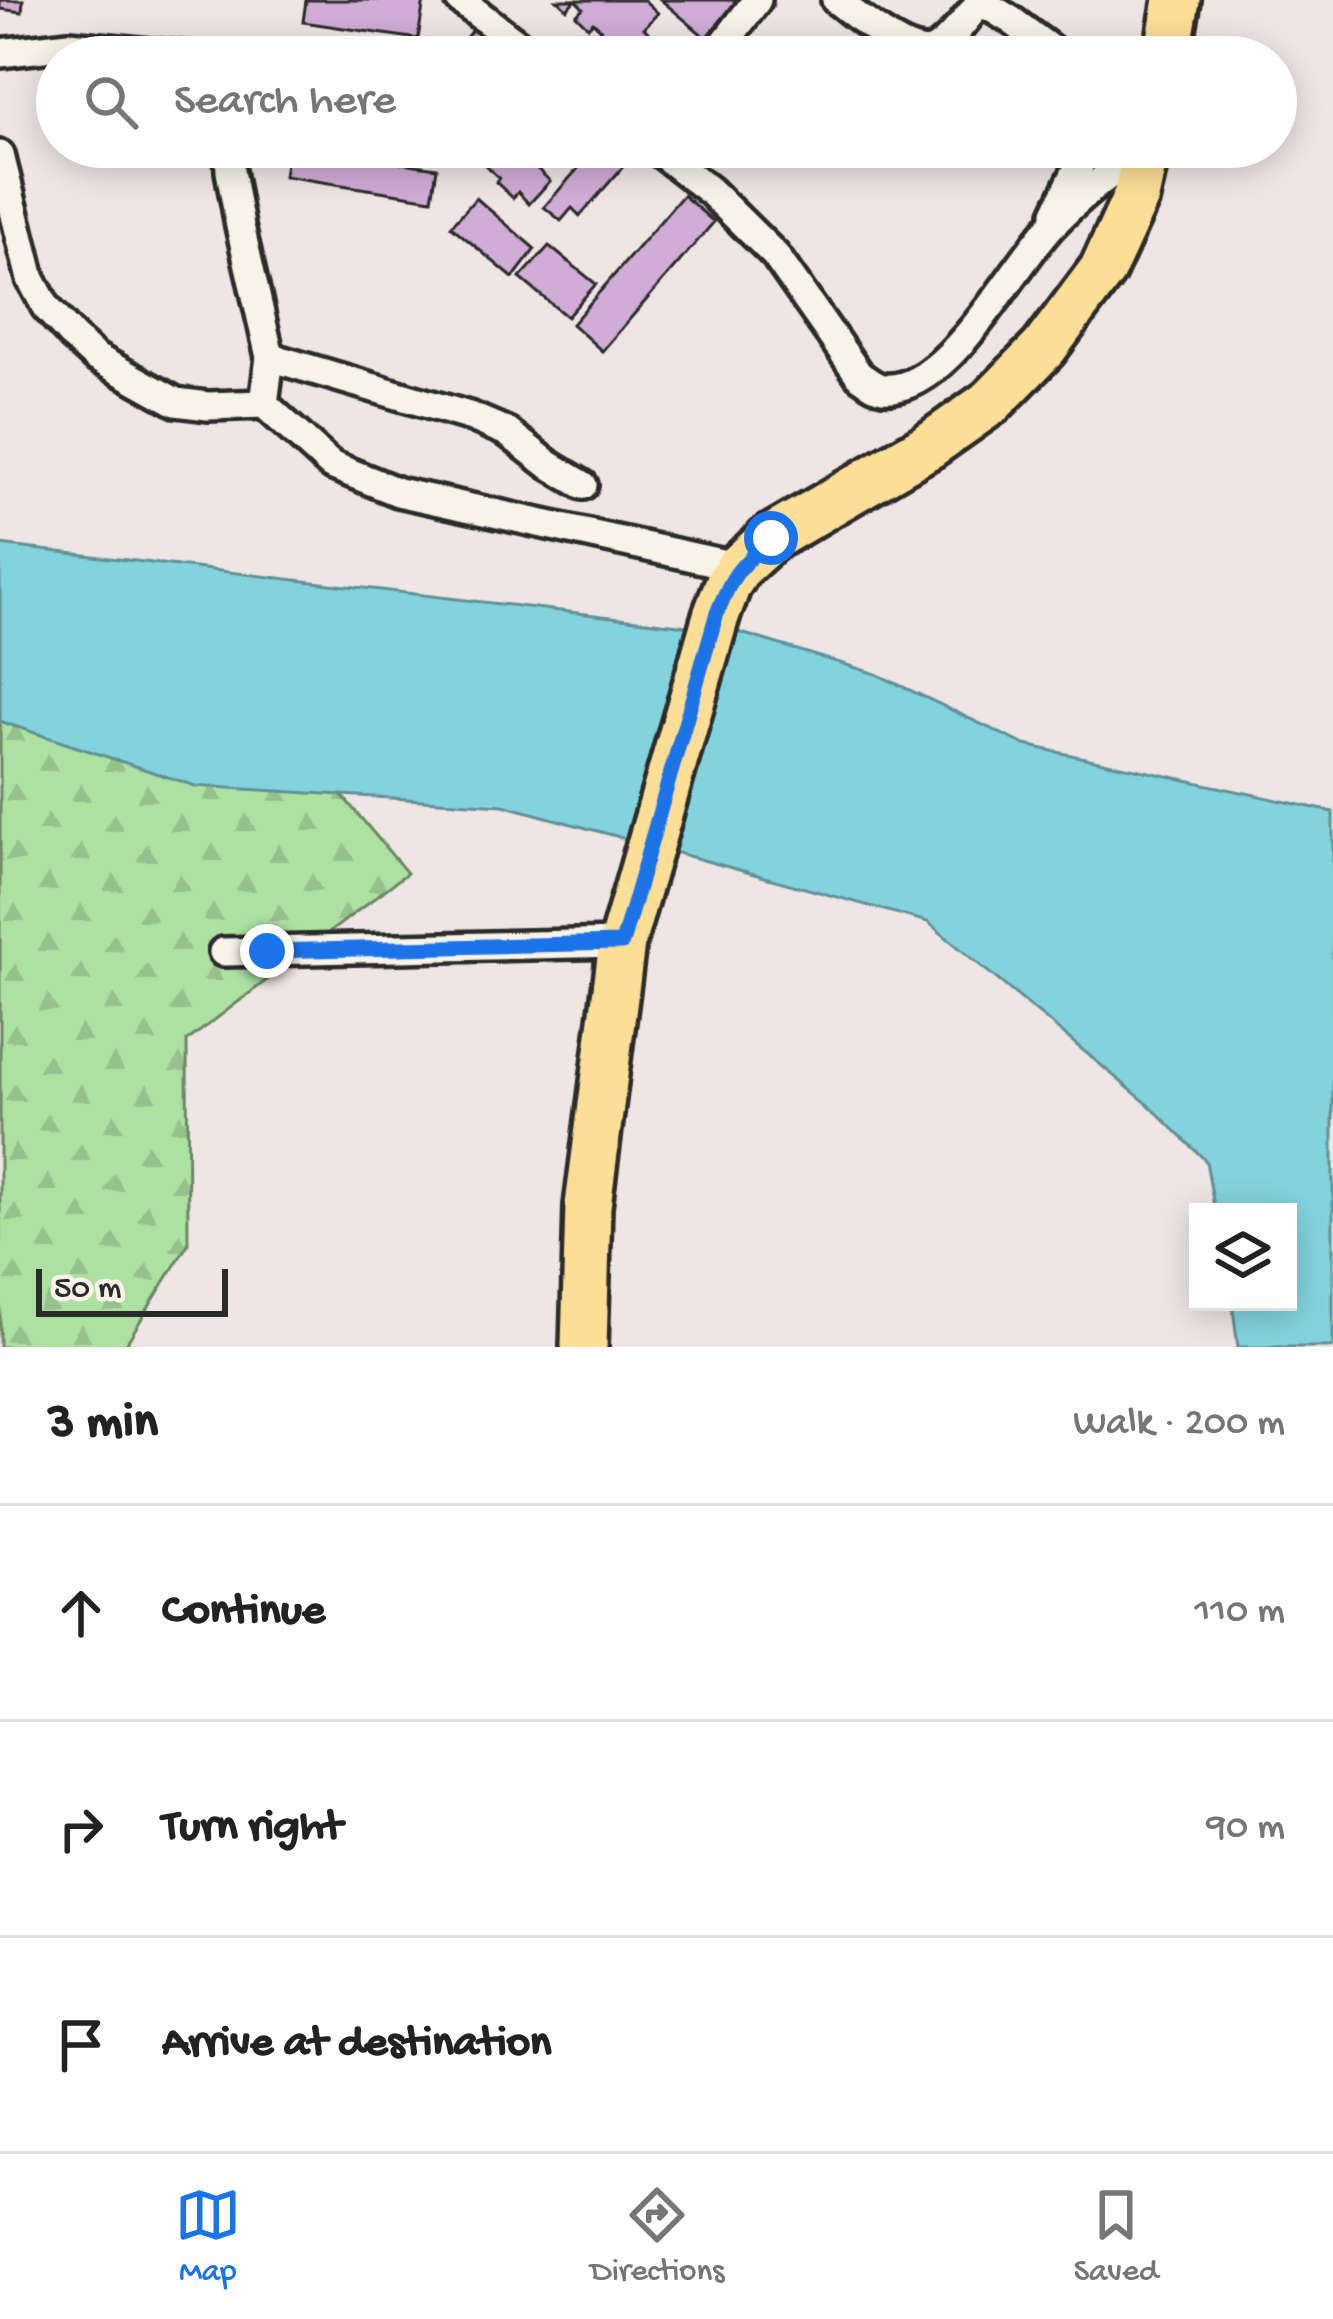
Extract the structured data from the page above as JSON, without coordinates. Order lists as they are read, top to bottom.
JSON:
{
  "scale_bar": "50 m",
  "page": {
    "search": "Search here",
    "scale": "50 m",
    "heading": ["3 min", "Walk · 200 m"],
    "list": [
      ["Continue", "110 m"],
      ["Turn right", "90 m"],
      "Arrive at destination"
    ],
    "nav": ["Map", "Directions", "Saved"]
  }
}
